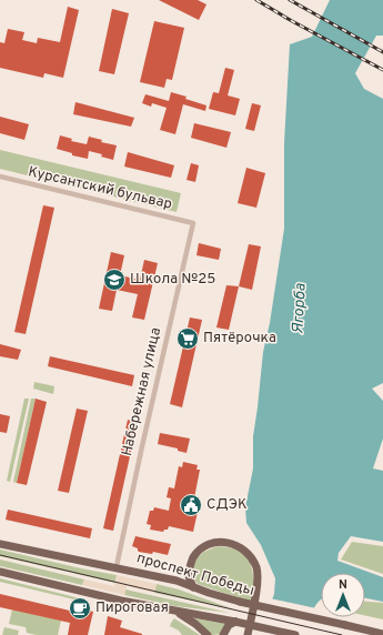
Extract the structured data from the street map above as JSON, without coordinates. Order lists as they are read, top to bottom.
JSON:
{
  "streets": {
    "main road": ["проспект Победы"],
    "street": ["Курсантский бульвар", "Набережная улица"]
  },
  "crossings": [
    ["Курсантский бульвар", "Набережная улица"],
    ["Набережная улица", "проспект Победы"]
  ],
  "water": ["Ягорба"],
  "places": {
    "school or university": ["Школа №25"],
    "supermarket": ["Пятёрочка"],
    "public building": ["СДЭК"],
    "cafe": ["Пироговая"]
  },
  "north": "top"
}
